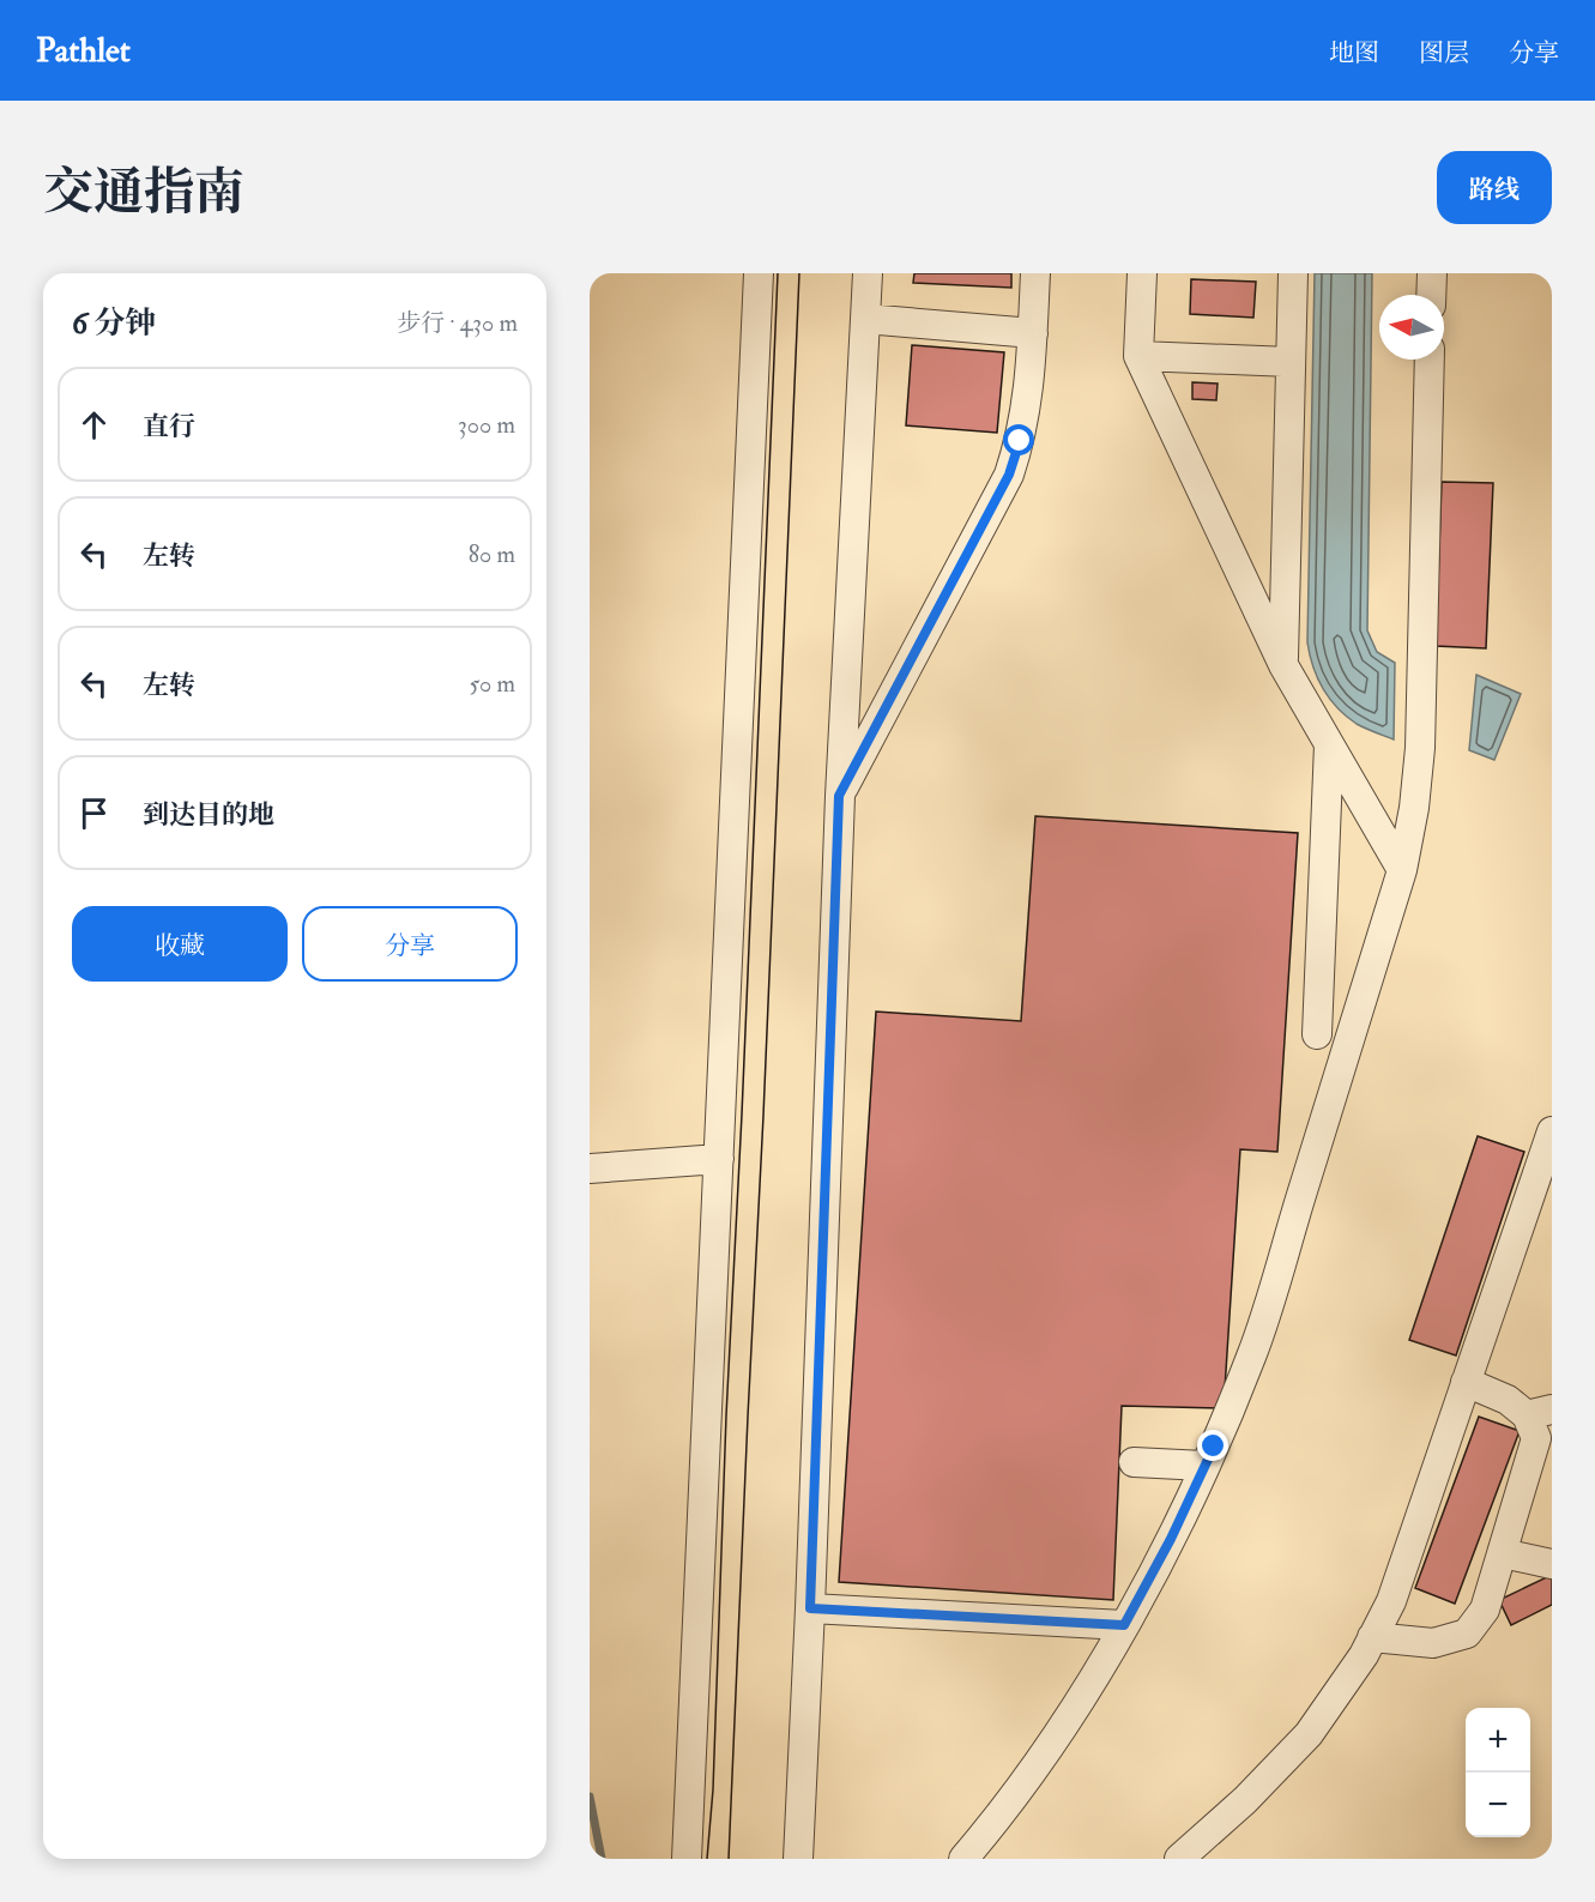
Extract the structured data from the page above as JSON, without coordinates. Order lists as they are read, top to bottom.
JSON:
{
  "north": "left",
  "page": {
    "header": "Pathlet",
    "nav": ["地图", "图层", "分享"],
    "title": "交通指南",
    "buttons": [
      "路线",
      ["收藏", "分享"]
    ],
    "heading": ["6 分钟", "步行 · 430 m"],
    "list": [
      ["直行", "300 m"],
      ["左转", "80 m"],
      ["左转", "50 m"],
      "到达目的地"
    ],
    "map_buttons": ["+", "−"]
  }
}
